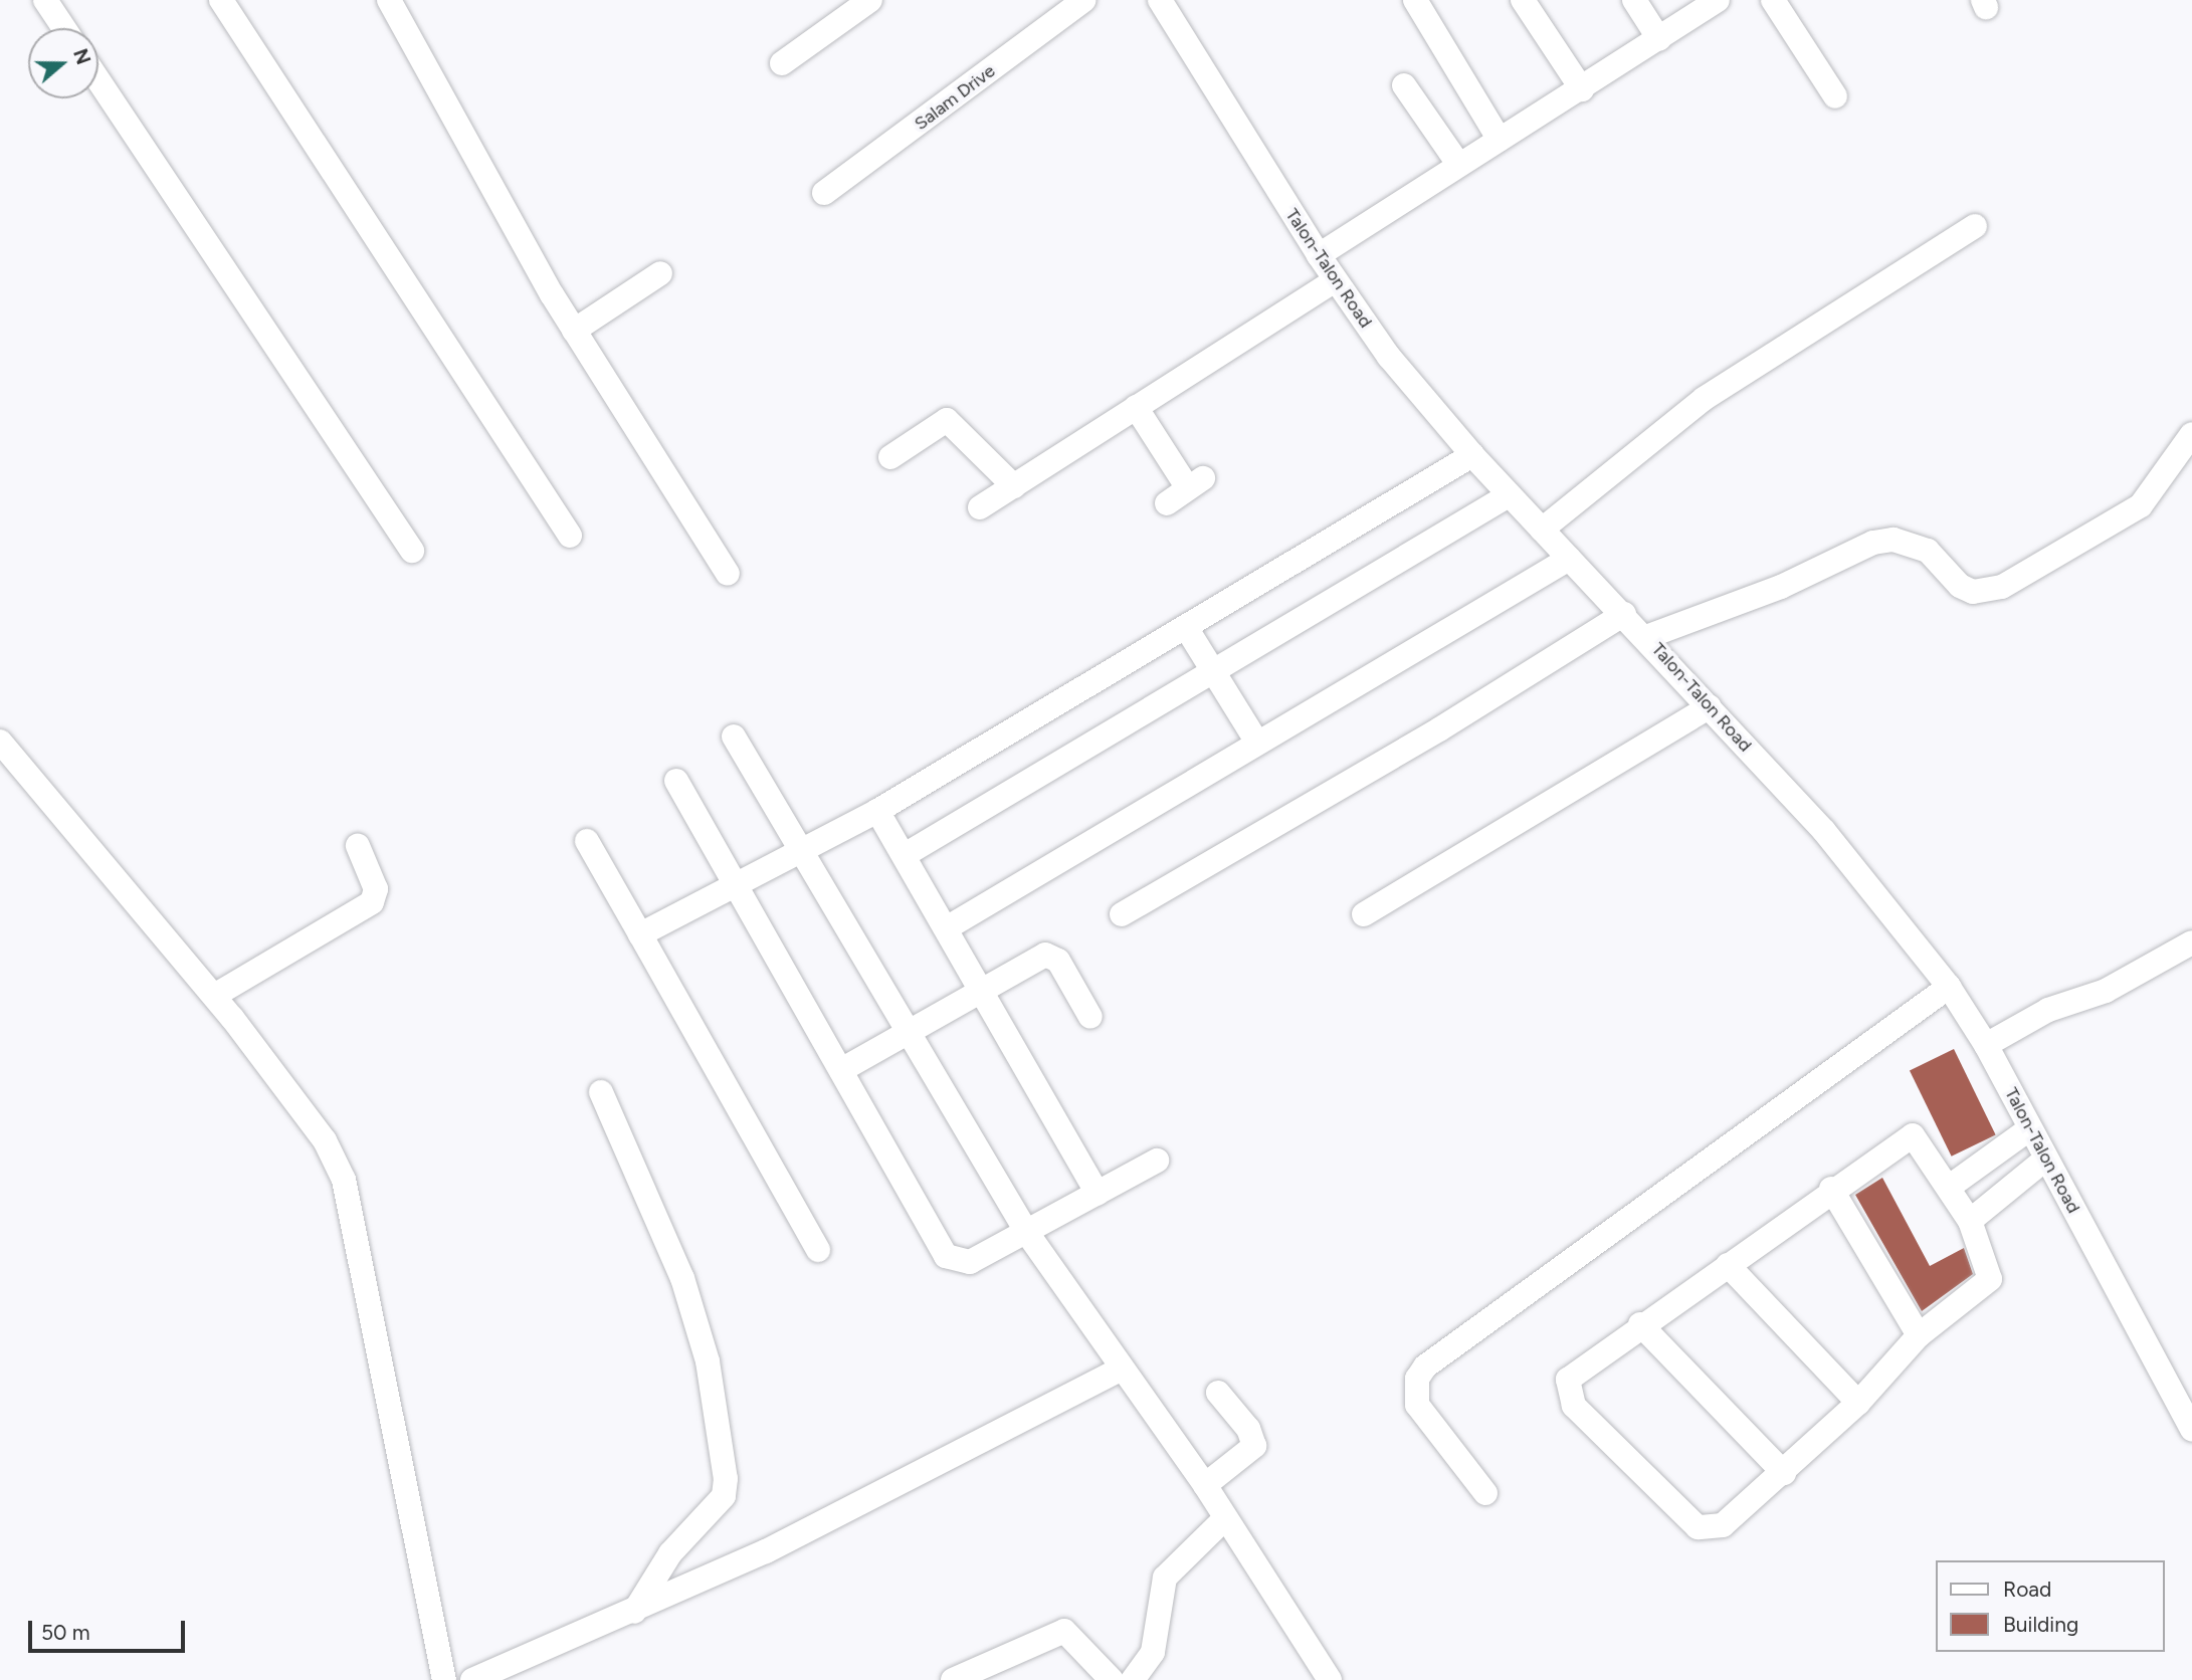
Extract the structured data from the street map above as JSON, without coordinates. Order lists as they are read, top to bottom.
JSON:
{
  "streets": {
    "street": ["Salam Drive", "Talon-Talon Road"]
  },
  "legend": ["Road", "Building"],
  "scale_bar": "50 m",
  "north": "right"
}
